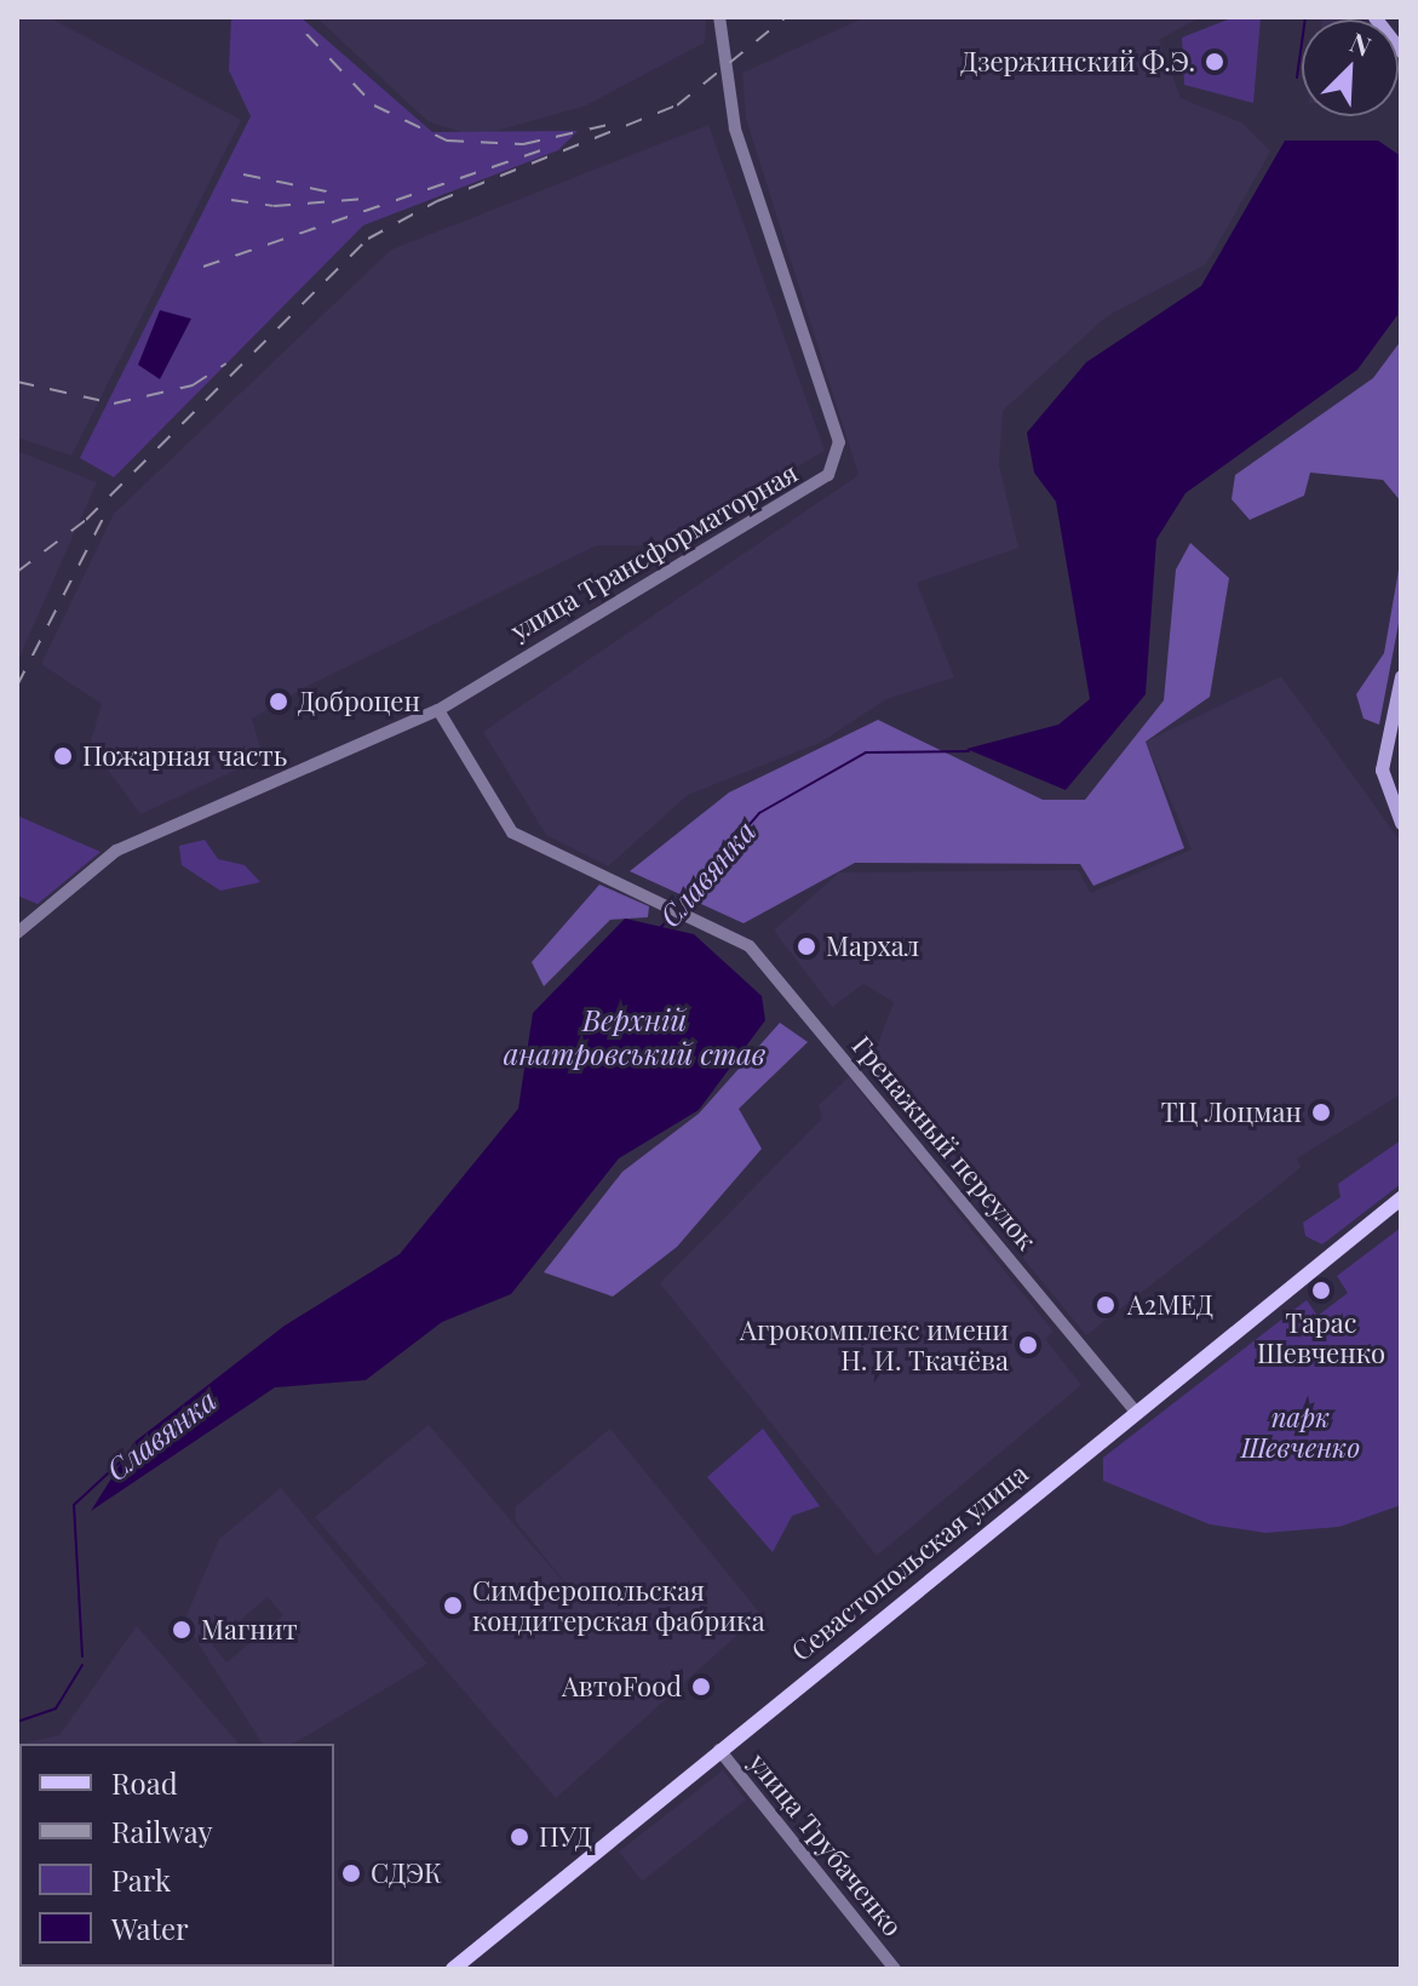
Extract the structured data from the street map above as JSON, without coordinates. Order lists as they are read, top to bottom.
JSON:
{
  "streets": {
    "main road": ["Севастопольская улица"],
    "street": ["улица Трансформаторная", "Гренажный переулок", "улица Трубаченко"]
  },
  "crossings": [
    ["улица Трансформаторная", "Гренажный переулок"],
    ["Гренажный переулок", "Севастопольская улица"],
    ["Севастопольская улица", "улица Трубаченко"]
  ],
  "water": ["Славянка", "Верхній анатровський став"],
  "parks": ["парк Шевченко"],
  "places": [
    "Дзержинский Ф.Э.",
    "Доброцен",
    "Пожарная часть",
    "Мархал",
    "ТЦ Лоцман",
    "Тарас Шевченко",
    "А2МЕД",
    "Агрокомплекс имени Н. И. Ткачёва",
    "Симферопольская кондитерская фабрика",
    "Магнит",
    "АвтоFood",
    "ПУД",
    "СДЭК"
  ],
  "legend": [
    "Road",
    "Railway",
    "Park",
    "Water"
  ],
  "north": "top right"
}
